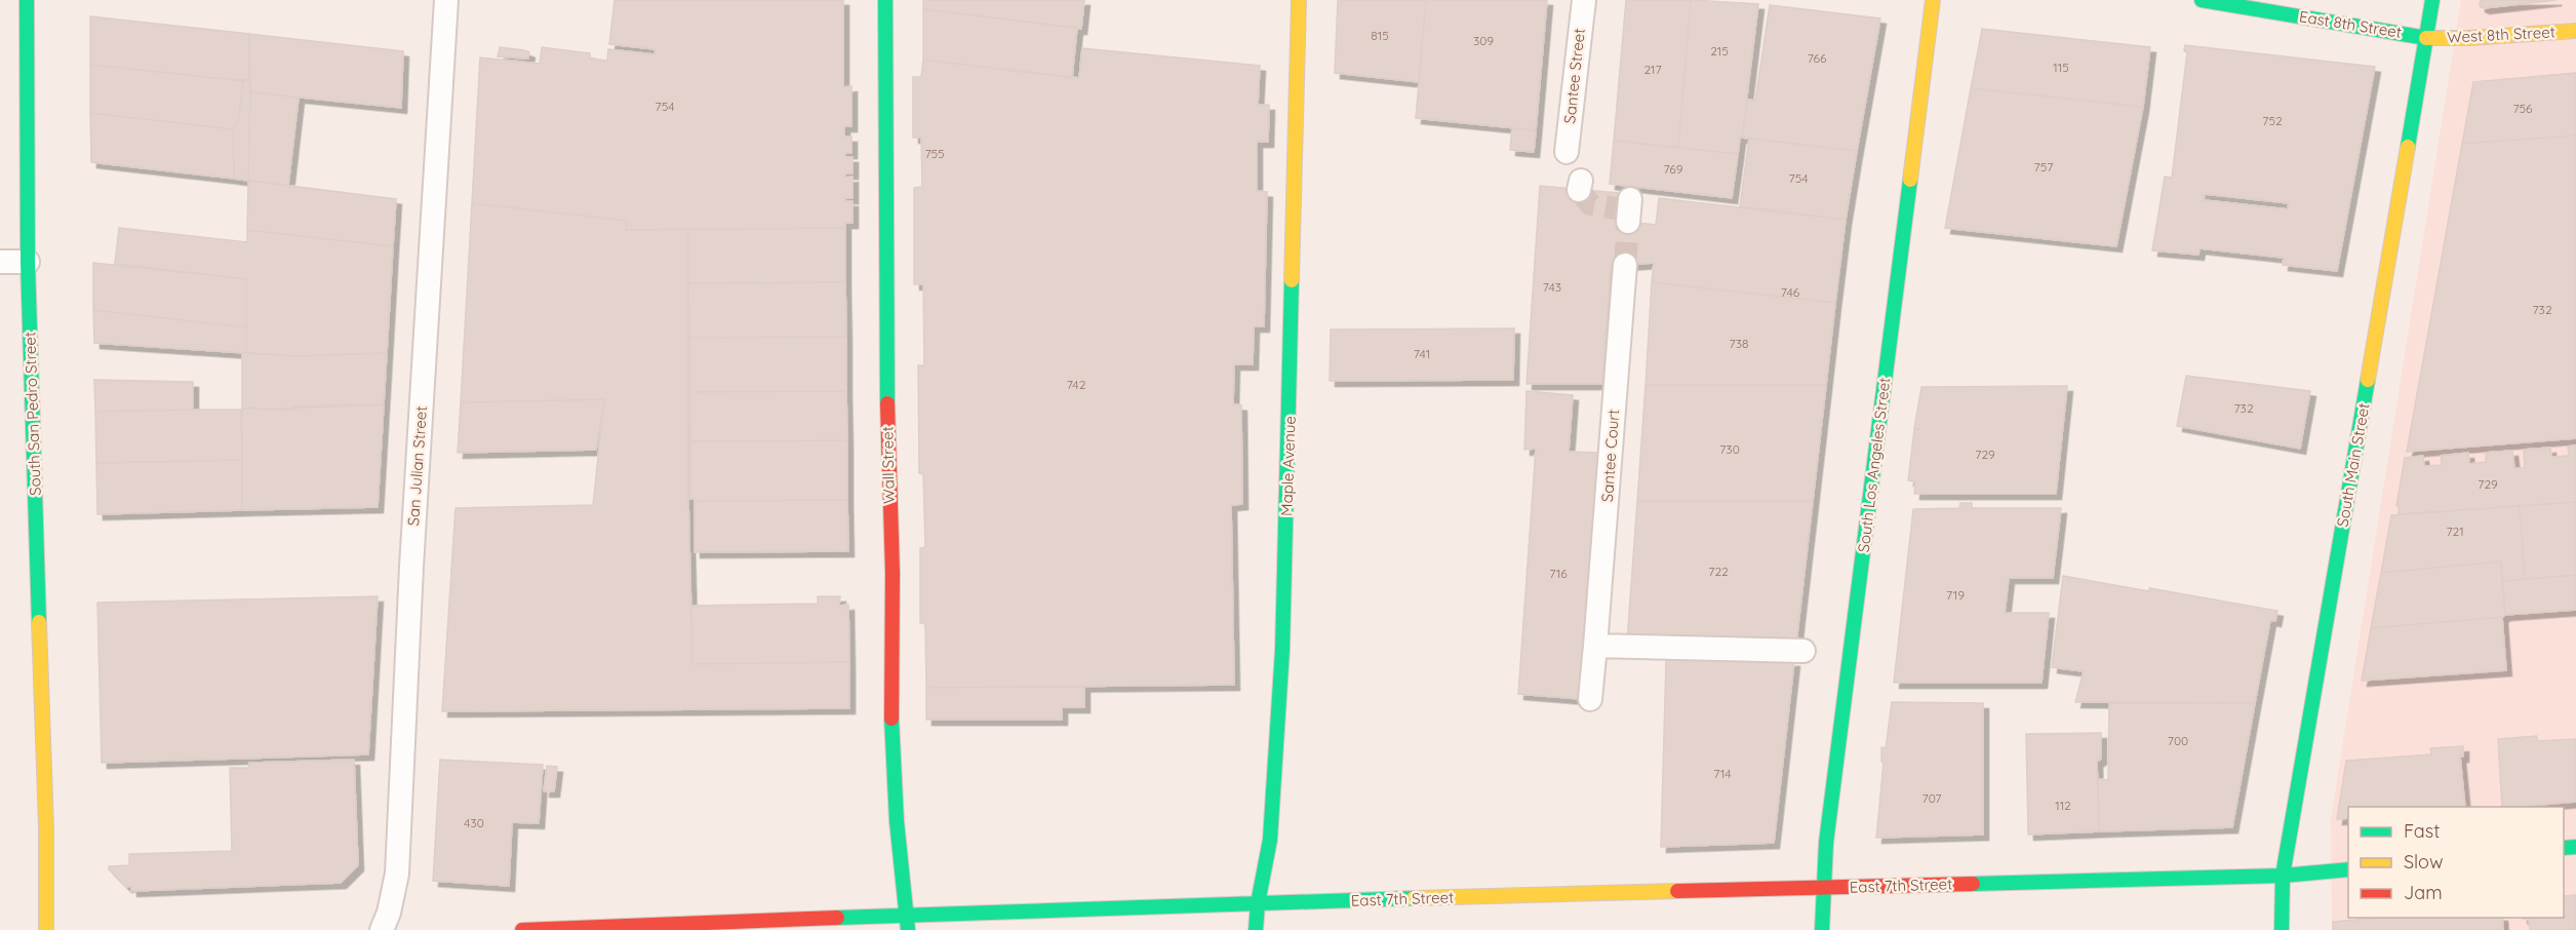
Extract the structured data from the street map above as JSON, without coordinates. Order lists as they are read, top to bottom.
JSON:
{
  "streets": {
    "main road": [
      "East 8th Street",
      "West 8th Street",
      "South San Pedro Street",
      "Wall Street",
      "South Los Angeles Street",
      "South Main Street",
      "Maple Avenue",
      "East 7th Street"
    ],
    "street": ["Santee Street", "Santee Court", "San Julian Street"]
  },
  "crossings": [
    ["East 8th Street", "West 8th Street"],
    ["East 8th Street", "South Main Street"],
    ["West 8th Street", "South Main Street"],
    ["Wall Street", "East 7th Street"],
    ["South Los Angeles Street", "East 7th Street"],
    ["South Main Street", "East 7th Street"],
    ["Maple Avenue", "East 7th Street"]
  ],
  "house_numbers": [
    "815",
    "309",
    "215",
    "766",
    "115",
    "217",
    "754",
    "756",
    "752",
    "755",
    "757",
    "769",
    "754",
    "743",
    "746",
    "732",
    "738",
    "741",
    "742",
    "732",
    "730",
    "729",
    "729",
    "721",
    "722",
    "716",
    "719",
    "700",
    "714",
    "707",
    "112",
    "430"
  ],
  "legend": ["Fast", "Slow", "Jam"]
}
